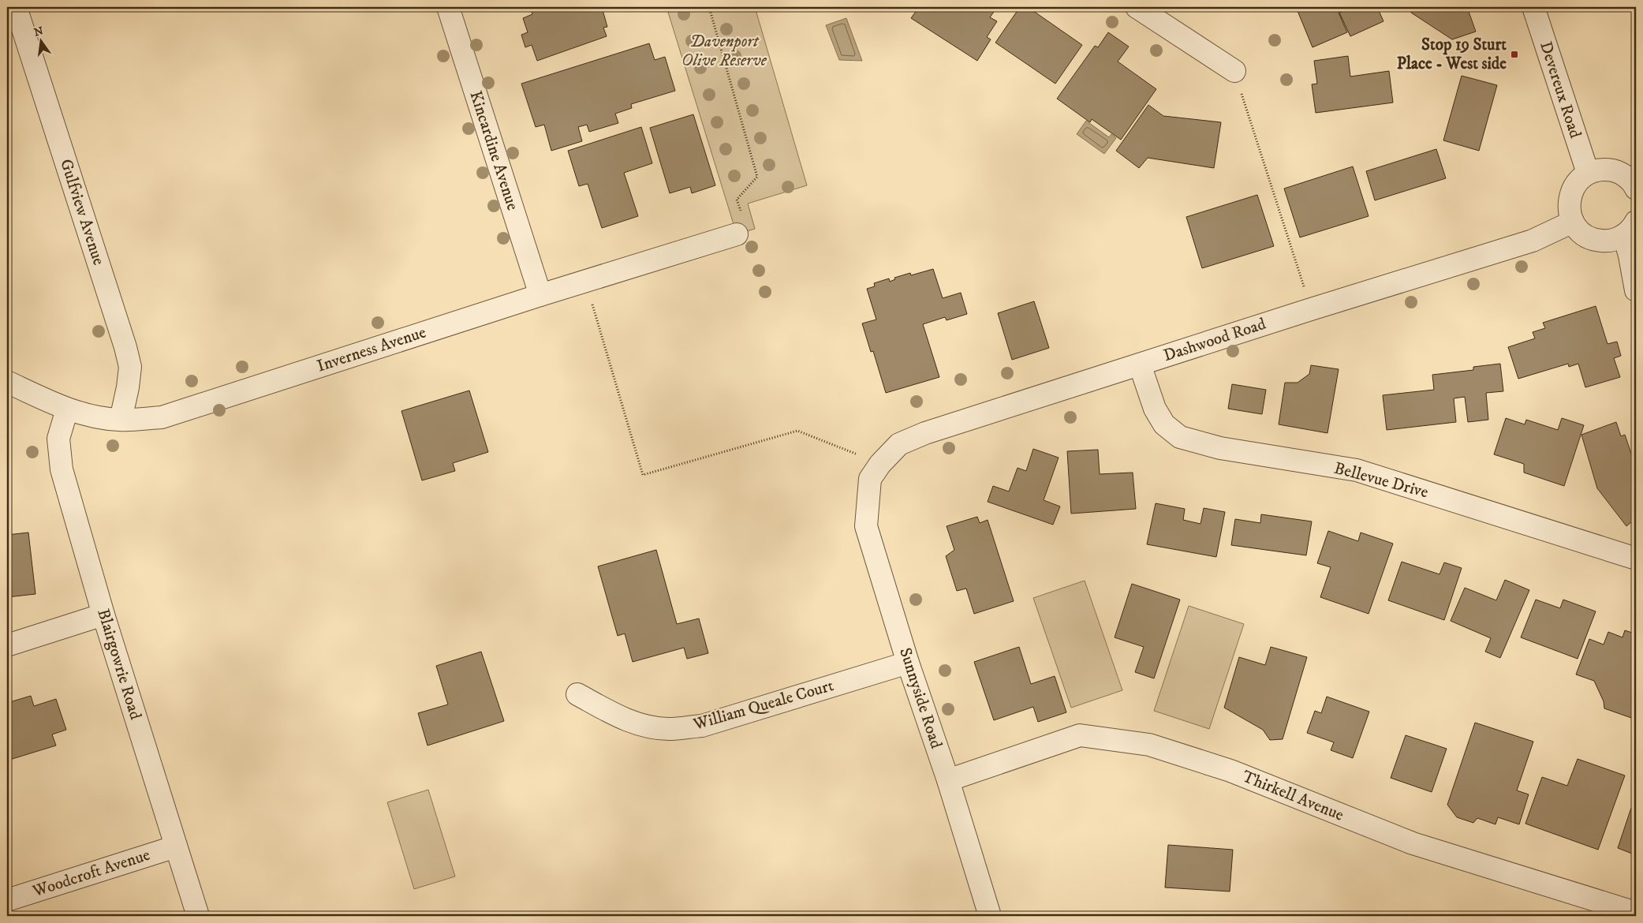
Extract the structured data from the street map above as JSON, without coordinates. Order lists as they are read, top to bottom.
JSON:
{
  "streets": {
    "street": [
      "Devereux Road",
      "Kincardine Avenue",
      "Gulfview Avenue",
      "Dashwood Road",
      "Inverness Avenue",
      "Bellevue Drive",
      "Blairgowrie Road",
      "Sunnyside Road",
      "William Queale Court",
      "Thirkell Avenue",
      "Woodcroft Avenue"
    ]
  },
  "crossings": [
    ["Kincardine Avenue", "Inverness Avenue"],
    ["Gulfview Avenue", "Inverness Avenue"],
    ["Dashwood Road", "Bellevue Drive"],
    ["Dashwood Road", "Sunnyside Road"],
    ["Inverness Avenue", "Blairgowrie Road"],
    ["Blairgowrie Road", "Woodcroft Avenue"],
    ["Sunnyside Road", "William Queale Court"],
    ["Sunnyside Road", "Thirkell Avenue"]
  ],
  "parks": ["Davenport Olive Reserve"],
  "places": {
    "transit": ["Stop 19 Sturt Place - West side"]
  },
  "north": "top"
}
